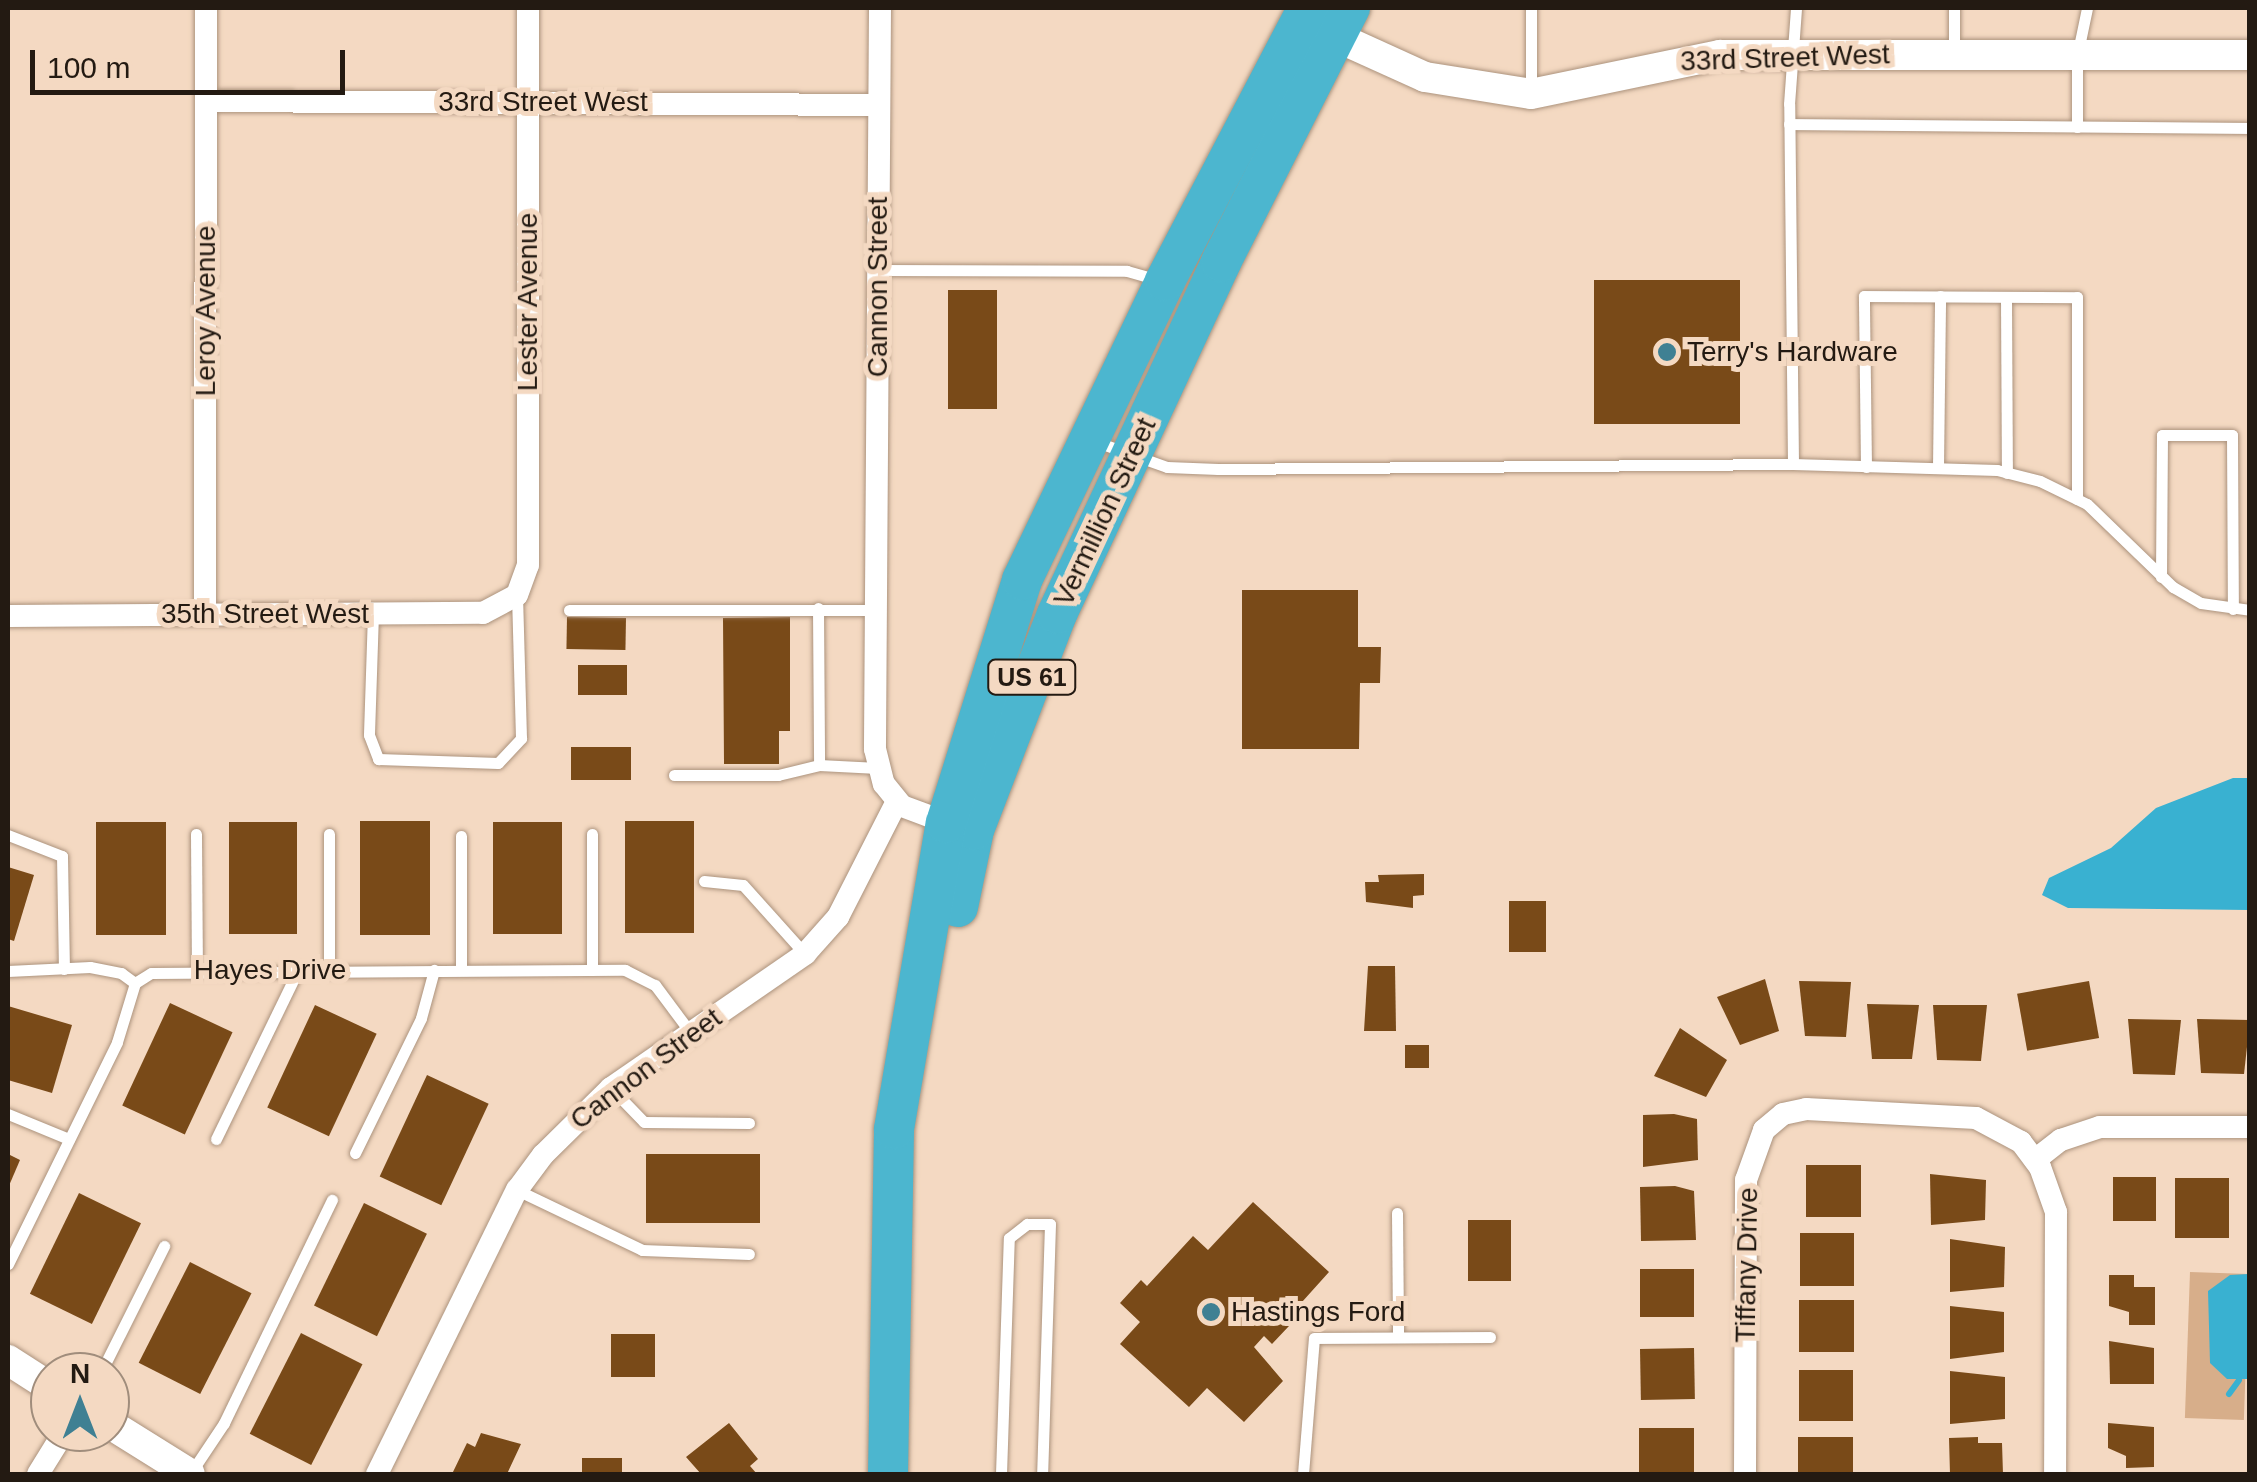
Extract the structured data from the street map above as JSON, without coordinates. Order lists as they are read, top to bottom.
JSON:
{
  "streets": {
    "highway": ["Vermillion Street", "US 61"],
    "street": [
      "33rd Street West",
      "Cannon Street",
      "Lester Avenue",
      "Leroy Avenue",
      "35th Street West",
      "Tiffany Drive"
    ],
    "lane": ["Hayes Drive"]
  },
  "crossings": [
    ["33rd Street West", "Cannon Street"],
    ["33rd Street West", "Lester Avenue"],
    ["33rd Street West", "Leroy Avenue"],
    ["33rd Street West", "Vermillion Street"],
    ["Cannon Street", "Hayes Drive"],
    ["Lester Avenue", "35th Street West"],
    ["Leroy Avenue", "35th Street West"]
  ],
  "places": ["Terry's Hardware", "Hastings Ford"],
  "scale_bar": "100 m",
  "north": "top"
}
